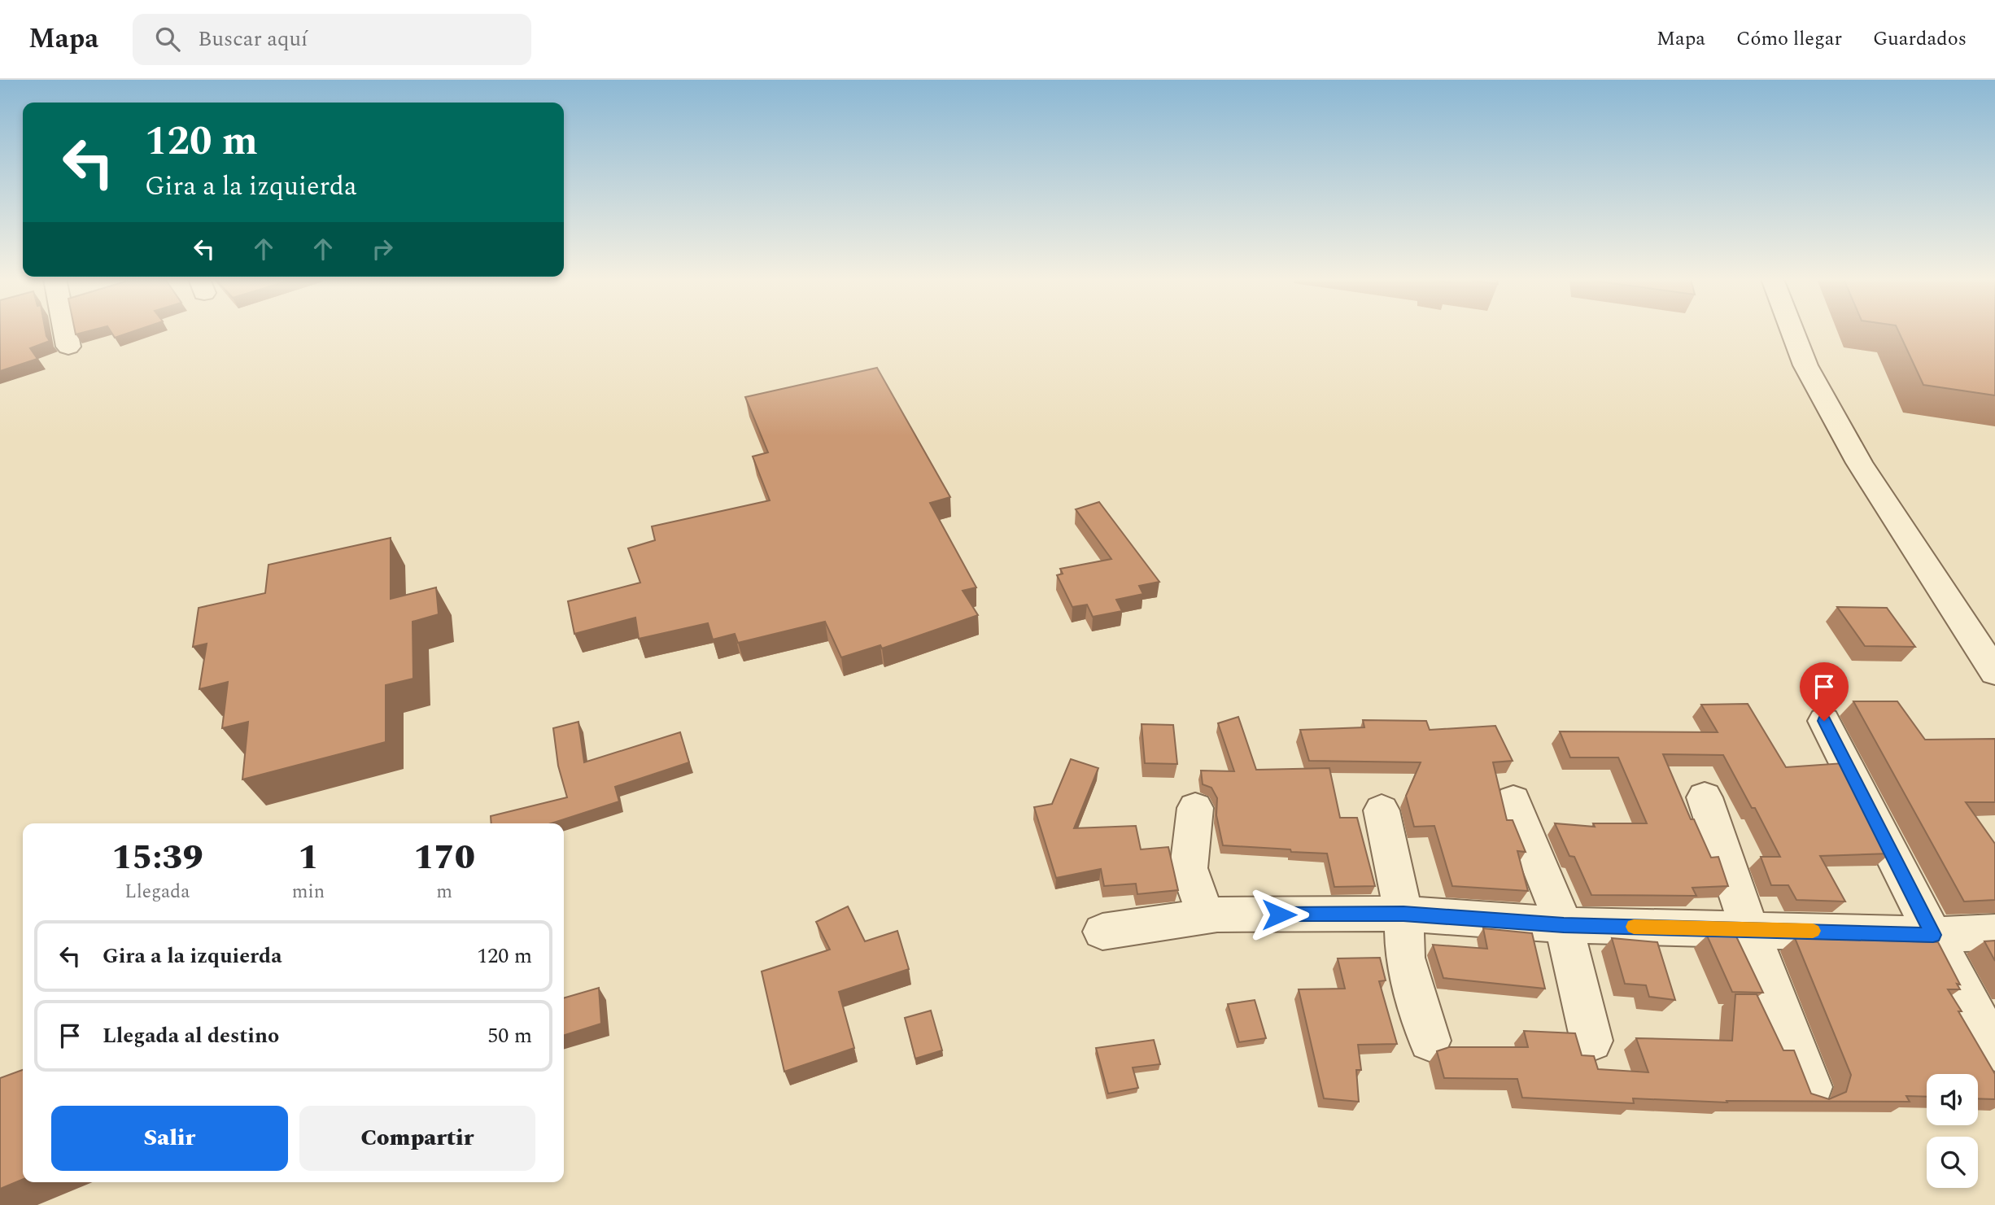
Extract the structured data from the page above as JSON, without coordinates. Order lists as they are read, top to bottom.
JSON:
{
  "page": {
    "header": "Mapa",
    "search": "Buscar aquí",
    "nav": ["Mapa", "Cómo llegar", "Guardados"],
    "turn": ["120 m", "Gira a la izquierda"],
    "eta": [
      "15:39",
      "Llegada",
      "1",
      "min",
      "170",
      "m"
    ],
    "list": [
      {
        "name": "Gira a la izquierda",
        "value": "120 m"
      },
      {
        "name": "Llegada al destino",
        "value": "50 m"
      }
    ],
    "buttons": ["Salir", "Compartir"]
  }
}
